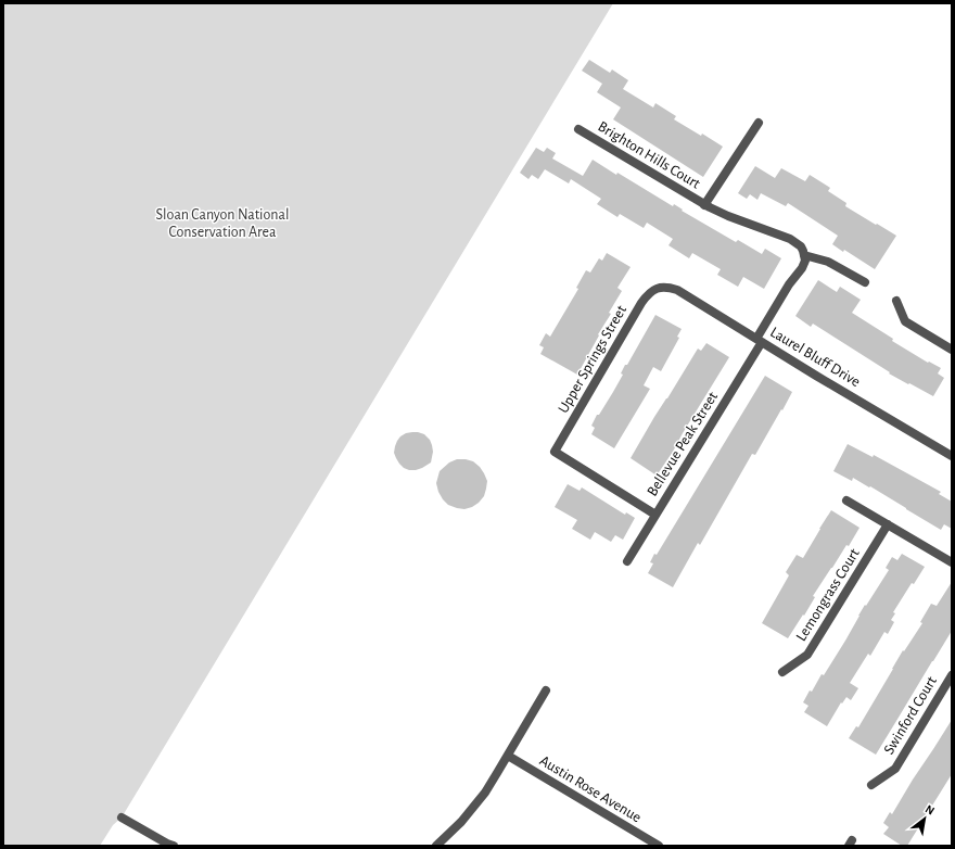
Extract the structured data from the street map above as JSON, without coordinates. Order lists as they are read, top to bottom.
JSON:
{
  "streets": {
    "street": [
      "Brighton Hills Court",
      "Laurel Bluff Drive",
      "Upper Springs Street",
      "Bellevue Peak Street",
      "Lemongrass Court",
      "Swinford Court",
      "Austin Rose Avenue"
    ]
  },
  "crossings": [
    ["Brighton Hills Court", "Bellevue Peak Street"],
    ["Laurel Bluff Drive", "Upper Springs Street"],
    ["Laurel Bluff Drive", "Bellevue Peak Street"],
    ["Upper Springs Street", "Bellevue Peak Street"]
  ],
  "parks": ["Sloan Canyon National Conservation Area"],
  "north": "top right"
}
